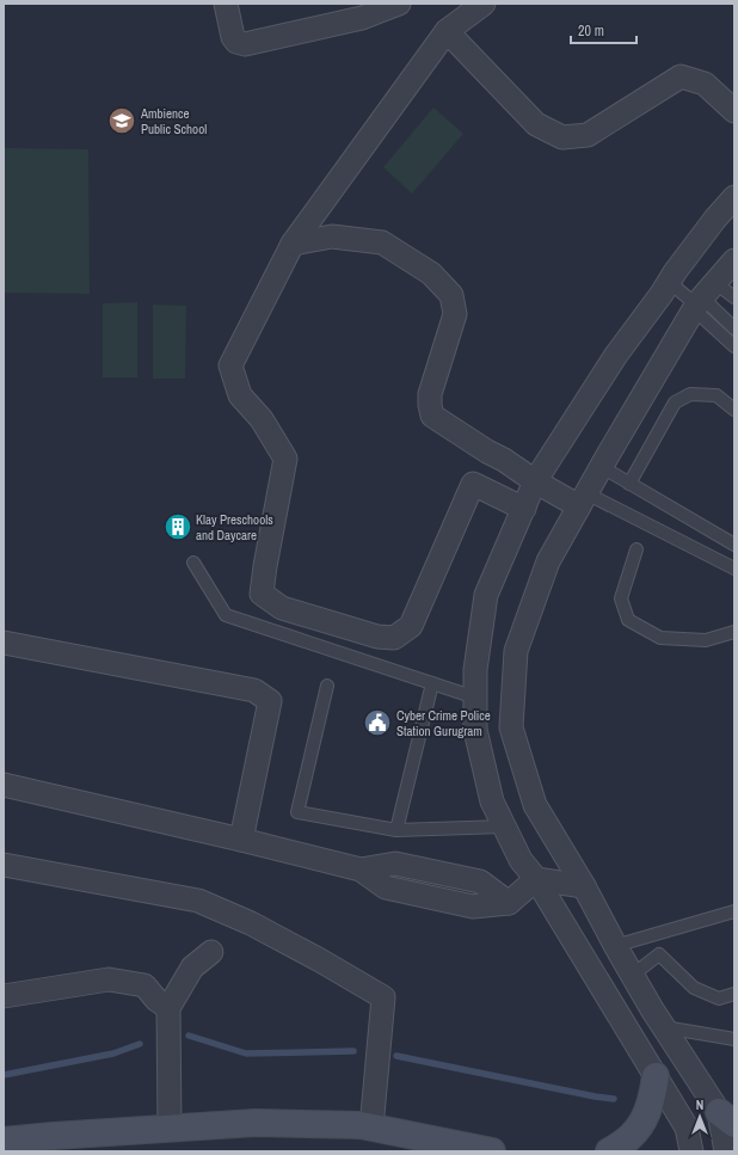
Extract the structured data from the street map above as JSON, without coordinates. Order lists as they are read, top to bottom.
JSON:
{
  "places": {
    "school or university": ["Ambience Public School"],
    "building": ["Klay Preschools and Daycare"],
    "public building": ["Cyber Crime Police Station Gurugram"]
  },
  "scale_bar": "20 m",
  "north": "top"
}
